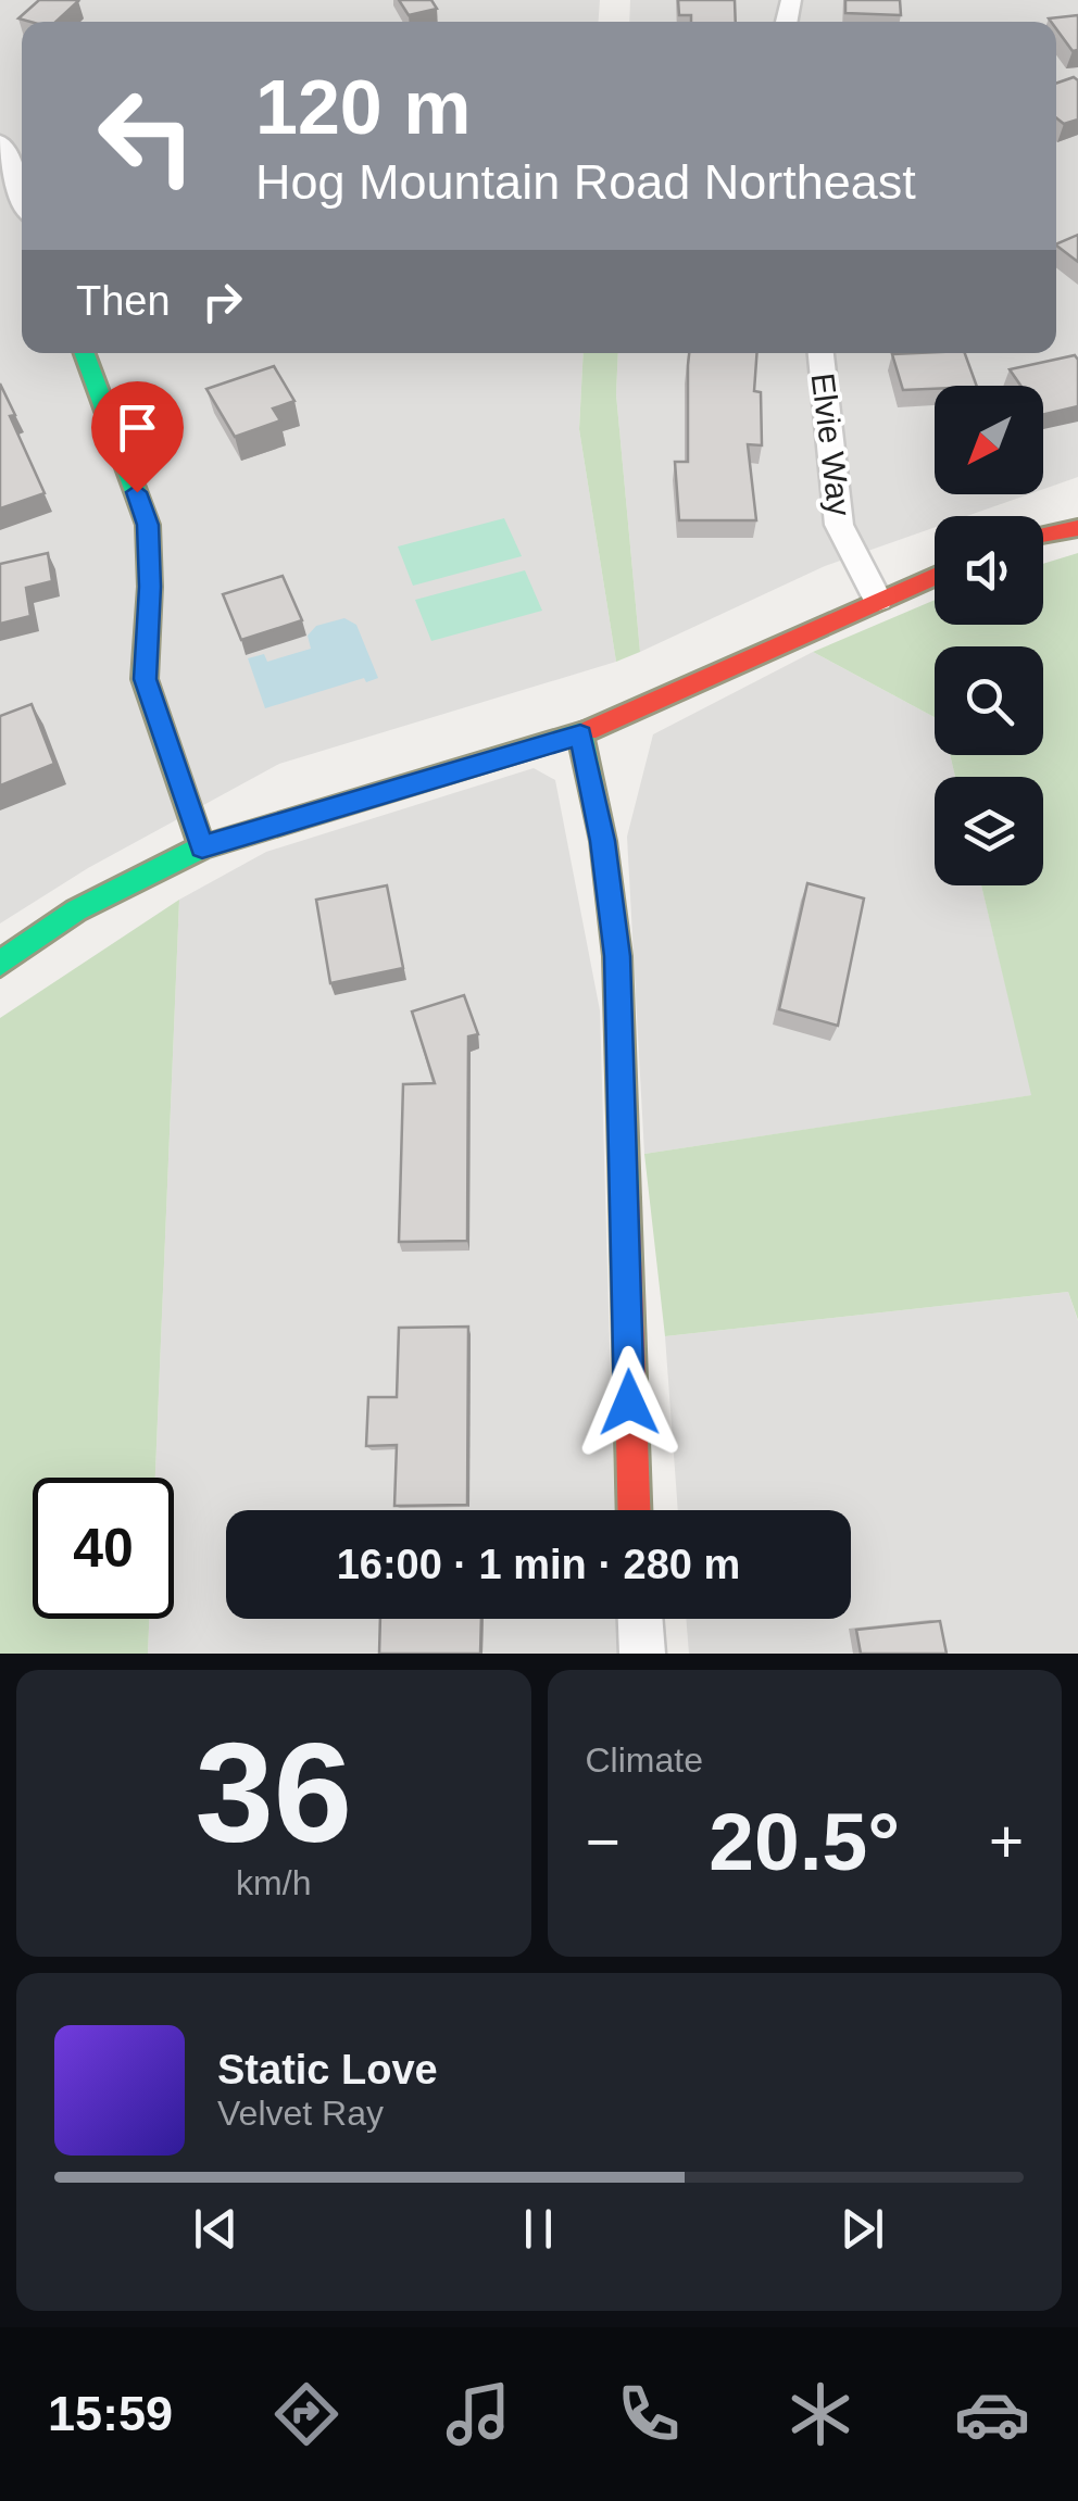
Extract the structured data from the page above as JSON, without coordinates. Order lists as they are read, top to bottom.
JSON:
{
  "streets": {
    "street": ["Elvie Way"]
  },
  "north": "bottom left",
  "page": {
    "turn": ["120 m", "Hog Mountain Road Northeast"],
    "then": "Then",
    "limit": "40",
    "trip": "16:00 · 1 min · 280 m",
    "tile": [
      ["36", "km/h"],
      "Climate"
    ],
    "heat": ["−", "20.5°", "+"],
    "song": ["Static Love", "Velvet Ray"],
    "tabs": "15:59"
  }
}
